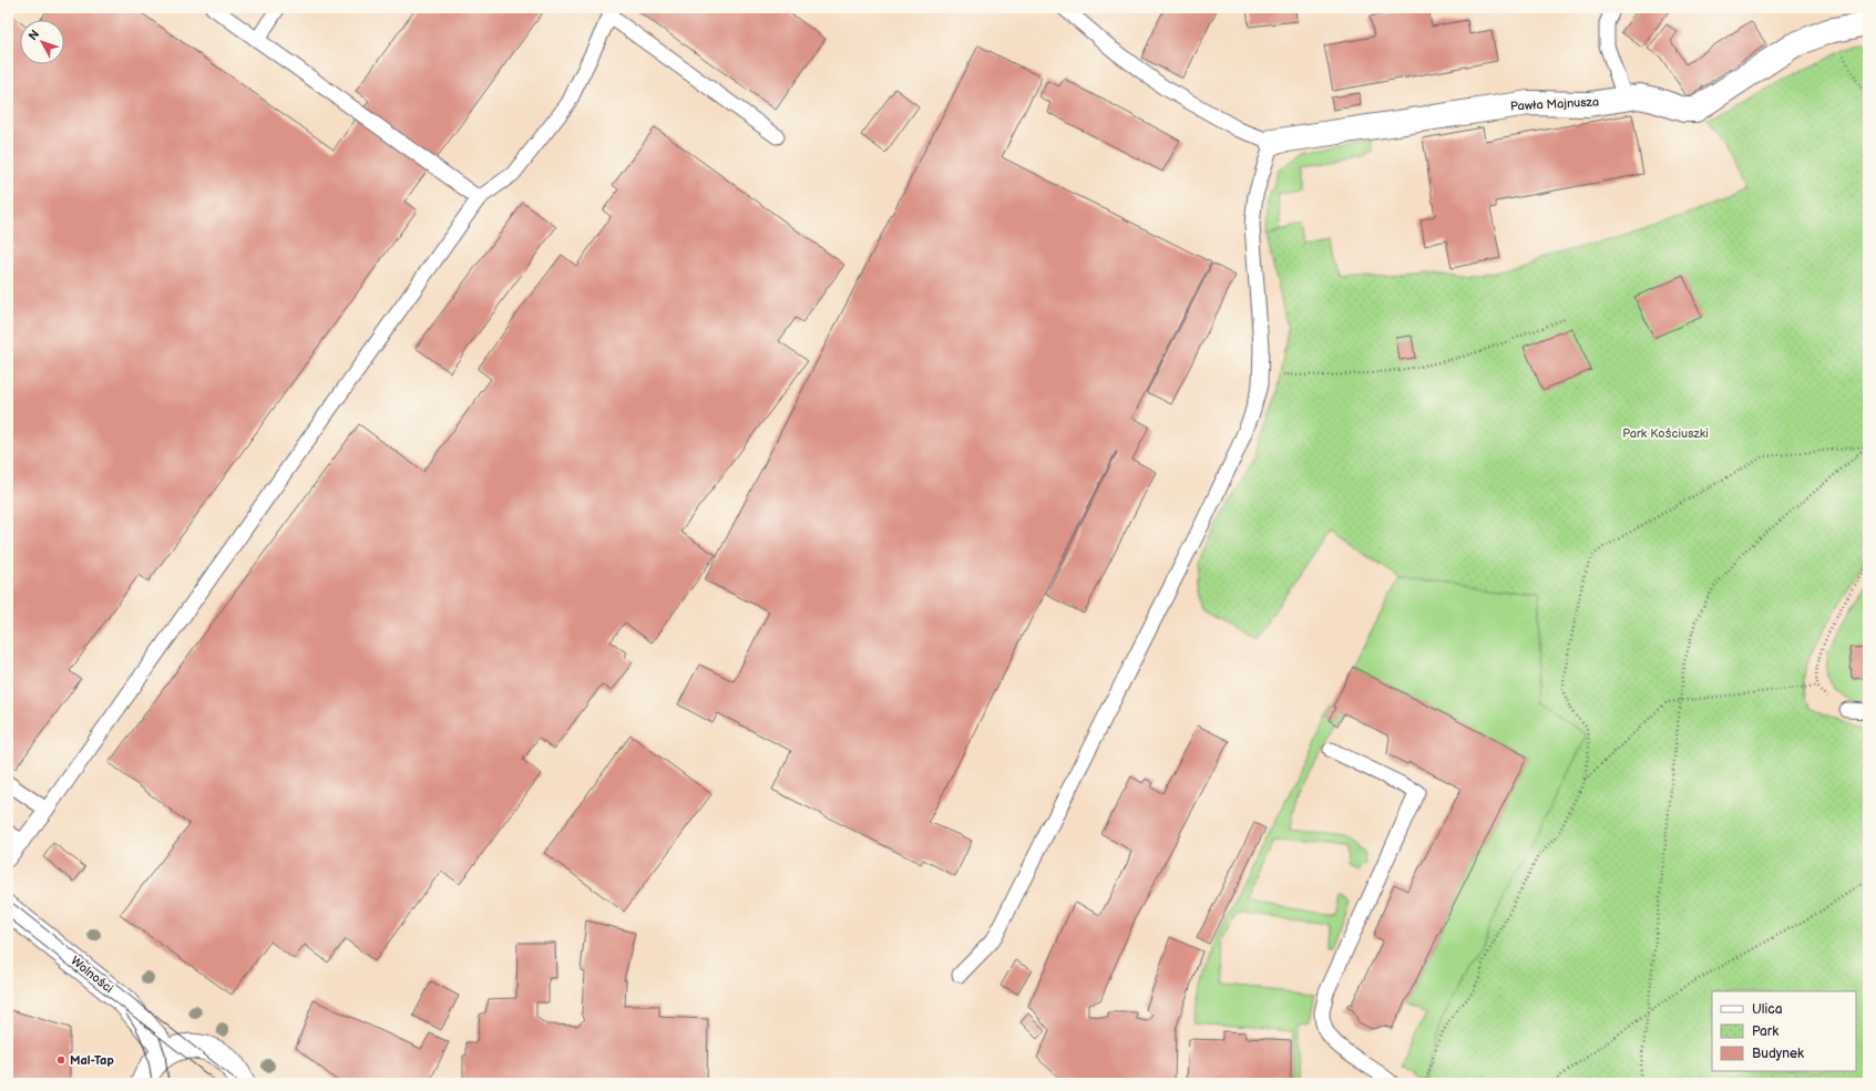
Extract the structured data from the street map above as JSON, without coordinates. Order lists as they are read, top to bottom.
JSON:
{
  "streets": {
    "street": ["Pawła Majnusza", "Wolności"]
  },
  "parks": ["Park Kościuszki"],
  "places": ["Mal-Tap"],
  "legend": ["Ulica", "Park", "Budynek"],
  "north": "top left"
}
